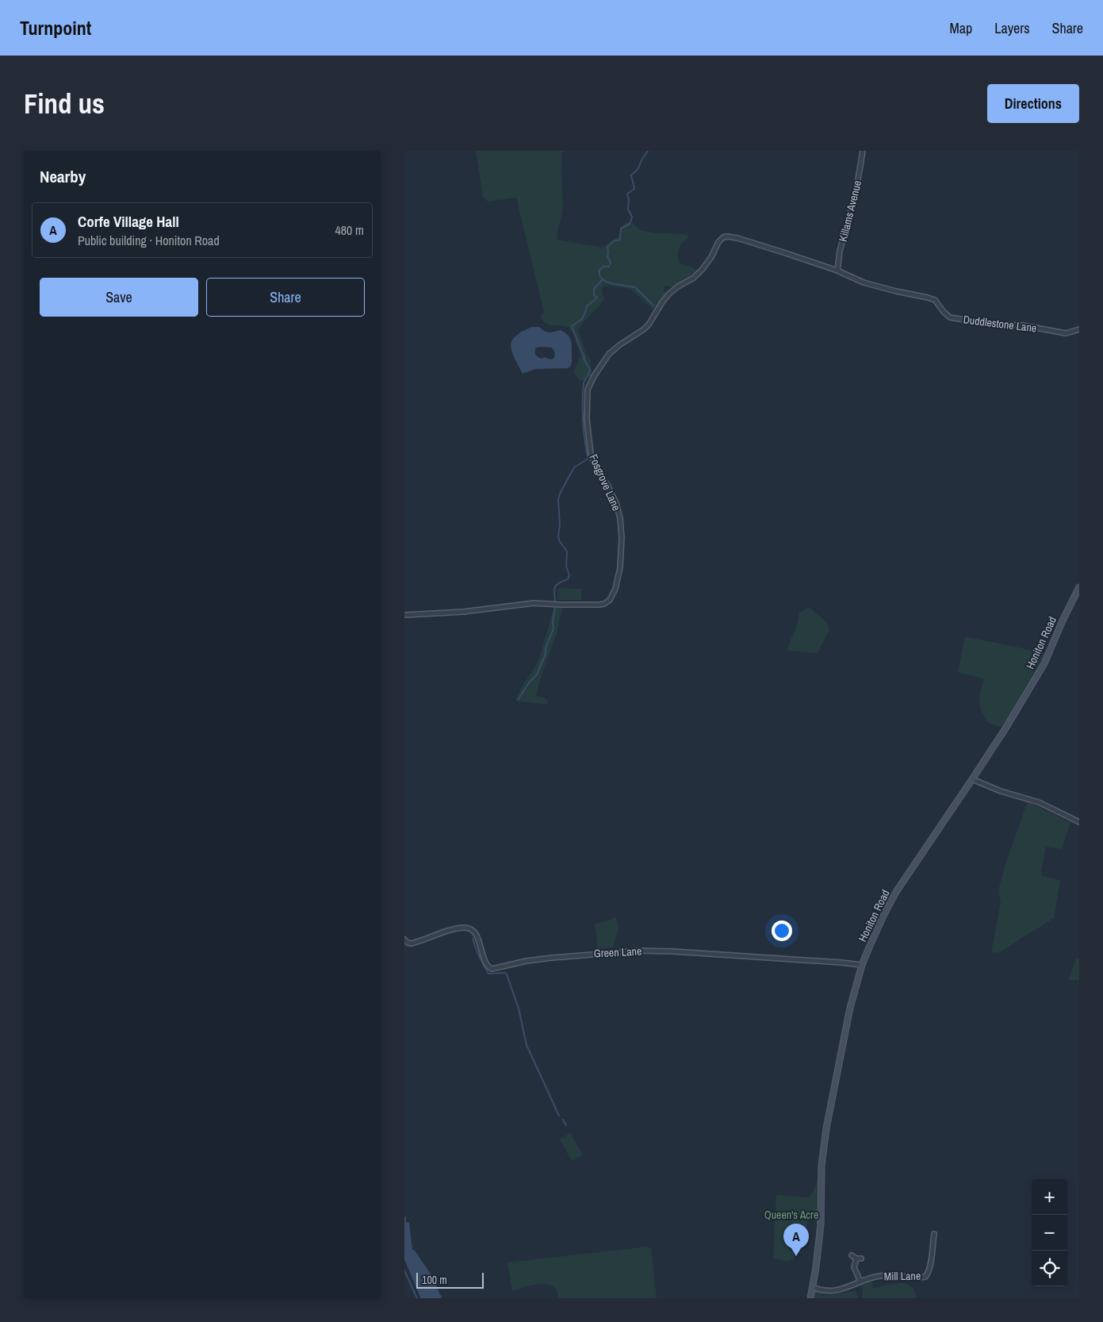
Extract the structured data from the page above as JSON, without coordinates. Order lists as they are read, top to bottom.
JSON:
{
  "streets": {
    "main road": ["Honiton Road"],
    "street": [
      "Killams Avenue",
      "Duddlestone Lane",
      "Fosgrove Lane",
      "Green Lane",
      "Mill Lane"
    ]
  },
  "crossings": [
    ["Killams Avenue", "Duddlestone Lane"],
    ["Killams Avenue", "Fosgrove Lane"],
    ["Duddlestone Lane", "Fosgrove Lane"],
    ["Honiton Road", "Green Lane"],
    ["Honiton Road", "Mill Lane"]
  ],
  "parks": ["Queen's Acre"],
  "scale_bar": "100 m",
  "page": {
    "header": "Turnpoint",
    "nav": ["Map", "Layers", "Share"],
    "buttons": [
      "Directions",
      ["Save", "Share"]
    ],
    "title": "Find us",
    "heading": "Nearby",
    "list": [
      {
        "mark": "A",
        "name": "Corfe Village Hall",
        "note": "Public building · Honiton Road",
        "value": "480 m"
      }
    ],
    "map_buttons": ["+", "−"],
    "pins": "A",
    "scale": "100 m"
  }
}
